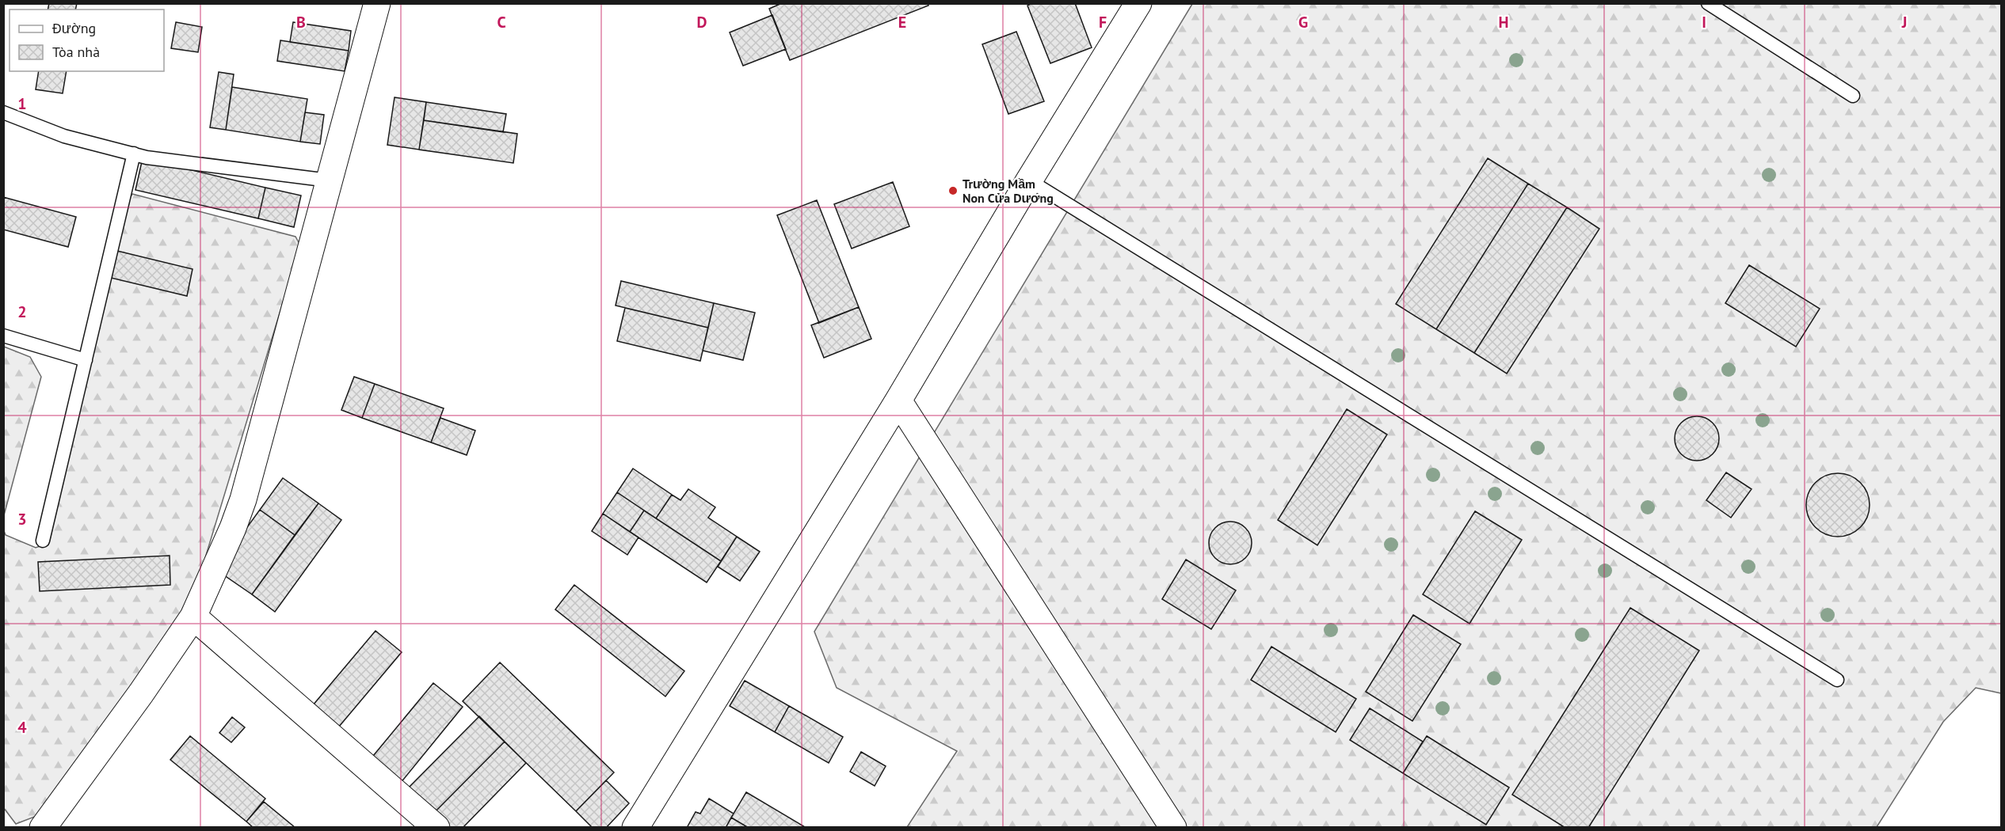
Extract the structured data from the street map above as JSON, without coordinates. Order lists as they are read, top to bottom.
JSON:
{
  "places": ["Trường Mầm Non Cửa Dương"],
  "legend": ["Đường", "Tòa nhà"],
  "grid": {
    "columns": [
      "B",
      "C",
      "D",
      "E",
      "F",
      "G",
      "H",
      "I",
      "J"
    ],
    "rows": [
      "1",
      "2",
      "3",
      "4"
    ]
  }
}
